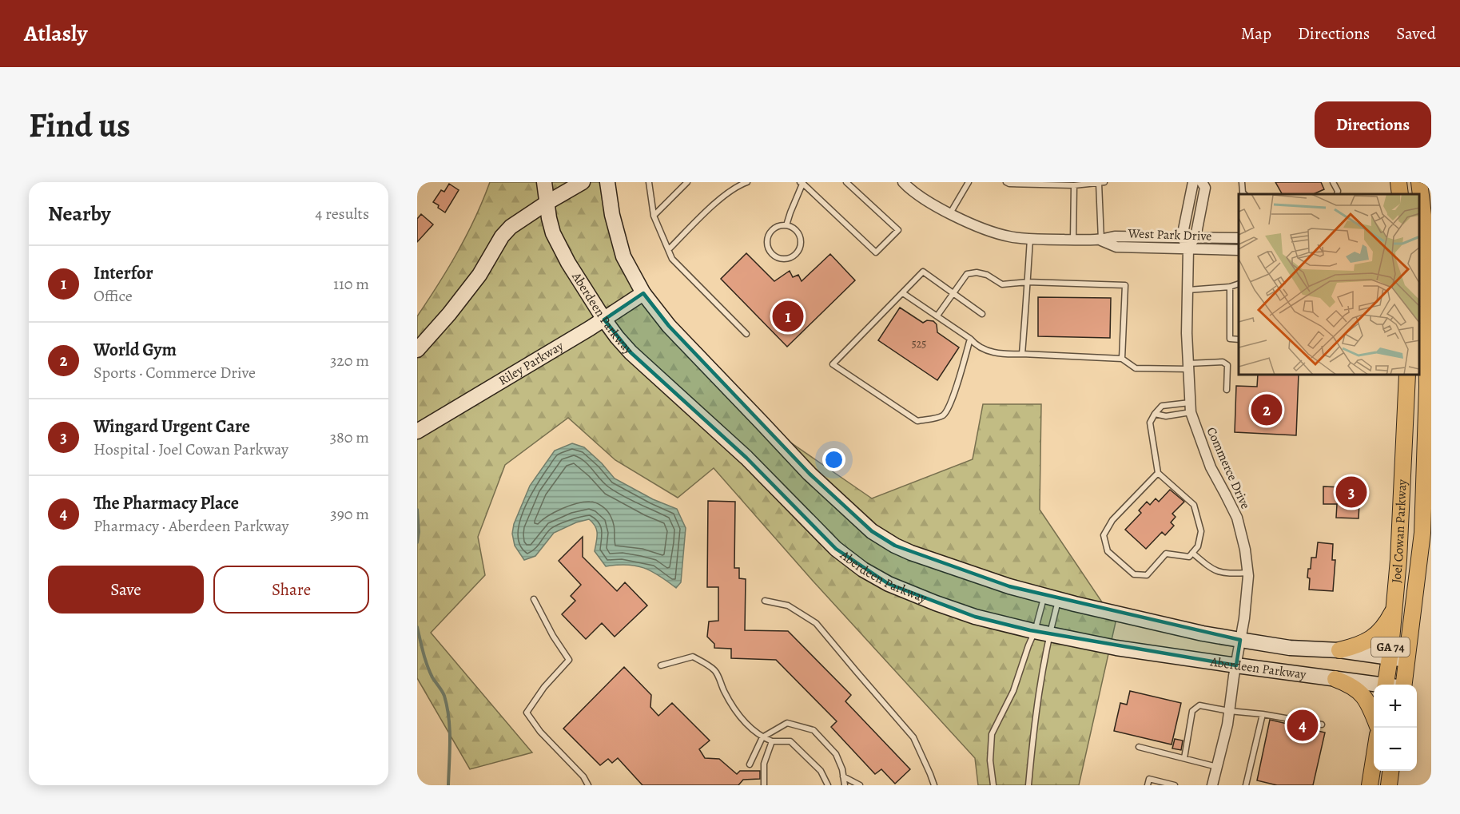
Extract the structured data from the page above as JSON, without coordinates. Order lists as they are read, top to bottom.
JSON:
{
  "streets": {
    "main road": ["Joel Cowan Parkway", "GA 74"],
    "street": [
      "West Park Drive",
      "Aberdeen Parkway",
      "Riley Parkway",
      "Commerce Drive"
    ]
  },
  "crossings": [
    ["West Park Drive", "Commerce Drive"],
    ["Aberdeen Parkway", "Riley Parkway"],
    ["Aberdeen Parkway", "Commerce Drive"],
    ["Aberdeen Parkway", "Joel Cowan Parkway"]
  ],
  "house_numbers": ["525"],
  "page": {
    "header": "Atlasly",
    "nav": ["Map", "Directions", "Saved"],
    "buttons": [
      "Directions",
      ["Save", "Share"]
    ],
    "title": "Find us",
    "heading": ["Nearby", "4 results"],
    "list": [
      {
        "mark": "1",
        "name": "Interfor",
        "note": "Office",
        "value": "110 m"
      },
      {
        "mark": "2",
        "name": "World Gym",
        "note": "Sports · Commerce Drive",
        "value": "320 m"
      },
      {
        "mark": "3",
        "name": "Wingard Urgent Care",
        "note": "Hospital · Joel Cowan Parkway",
        "value": "380 m"
      },
      {
        "mark": "4",
        "name": "The Pharmacy Place",
        "note": "Pharmacy · Aberdeen Parkway",
        "value": "390 m"
      }
    ],
    "pins": [
      "1",
      "2",
      "3",
      "4"
    ],
    "map_buttons": ["+", "−"]
  }
}
